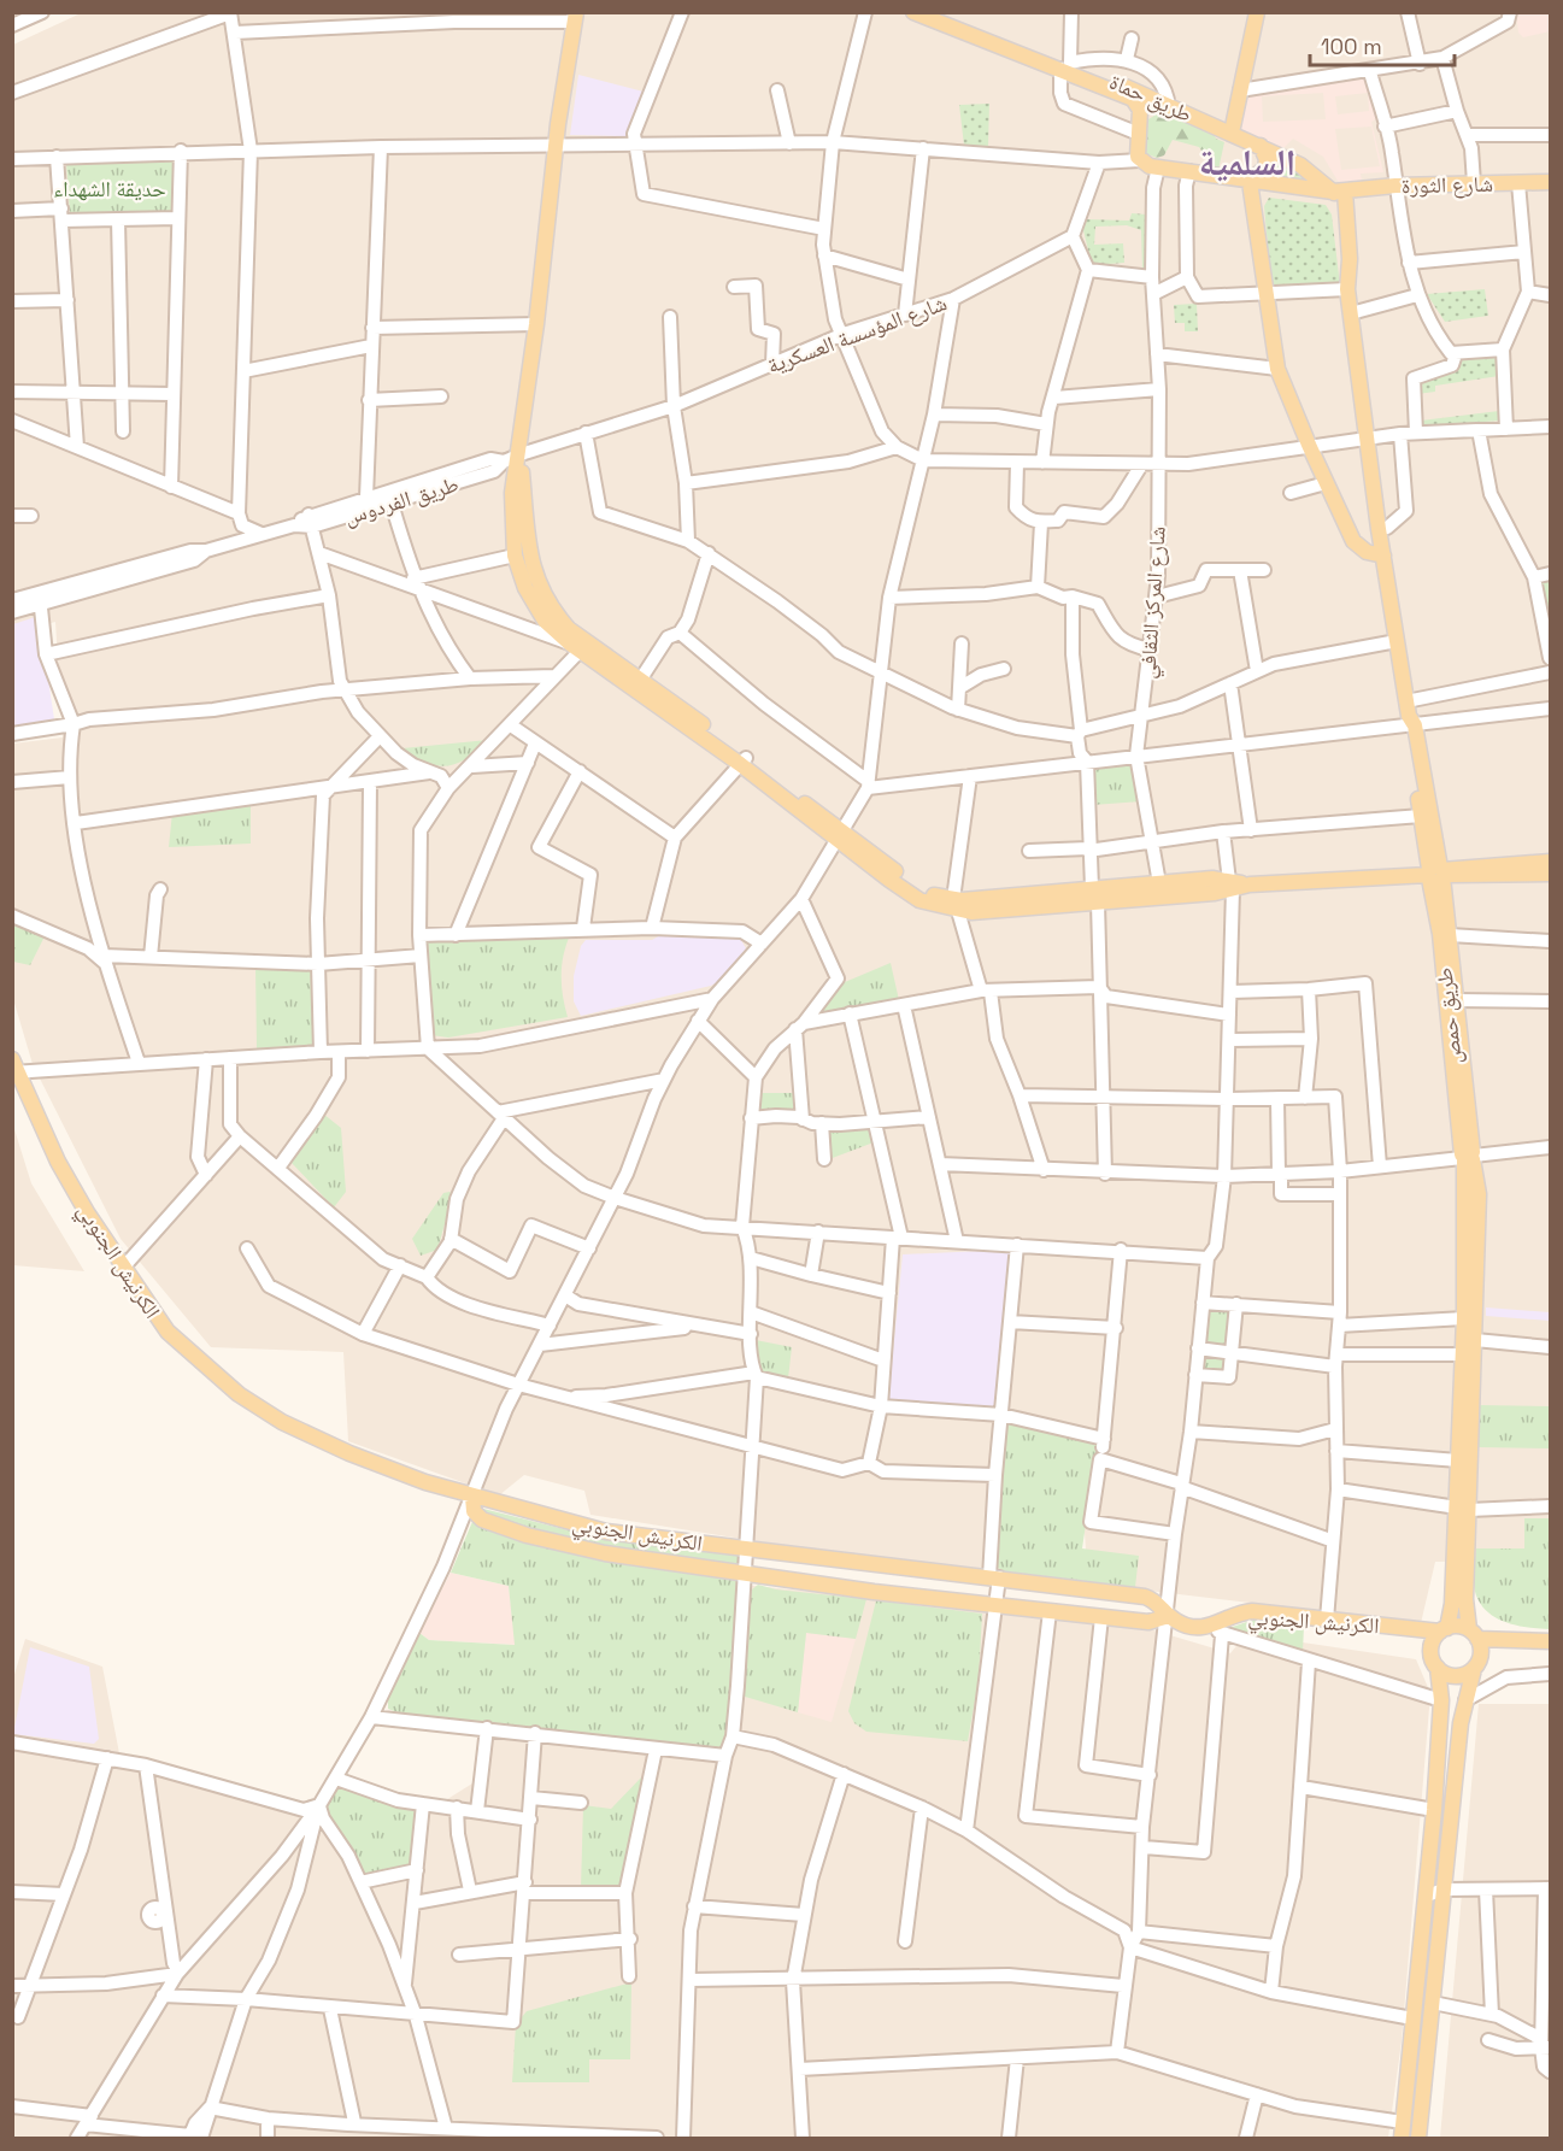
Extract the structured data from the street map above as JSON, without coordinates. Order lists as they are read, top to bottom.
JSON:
{
  "streets": {
    "main road": [
      "طريق حماة",
      "شارع الثورة",
      "طريق حمص",
      "الكرنيش الجنوبي"
    ],
    "street": ["شارع المؤسسة العسكرية", "طريق الفردوس", "شارع المركز الثقافي"]
  },
  "crossings": [
    ["طريق حماة", "شارع الثورة"],
    ["طريق حماة", "طريق حمص"],
    ["شارع الثورة", "طريق حمص"],
    ["شارع المؤسسة العسكرية", "طريق الفردوس"]
  ],
  "districts": ["السلمية"],
  "parks": ["حديقة الشهداء"],
  "scale_bar": "100 m"
}
